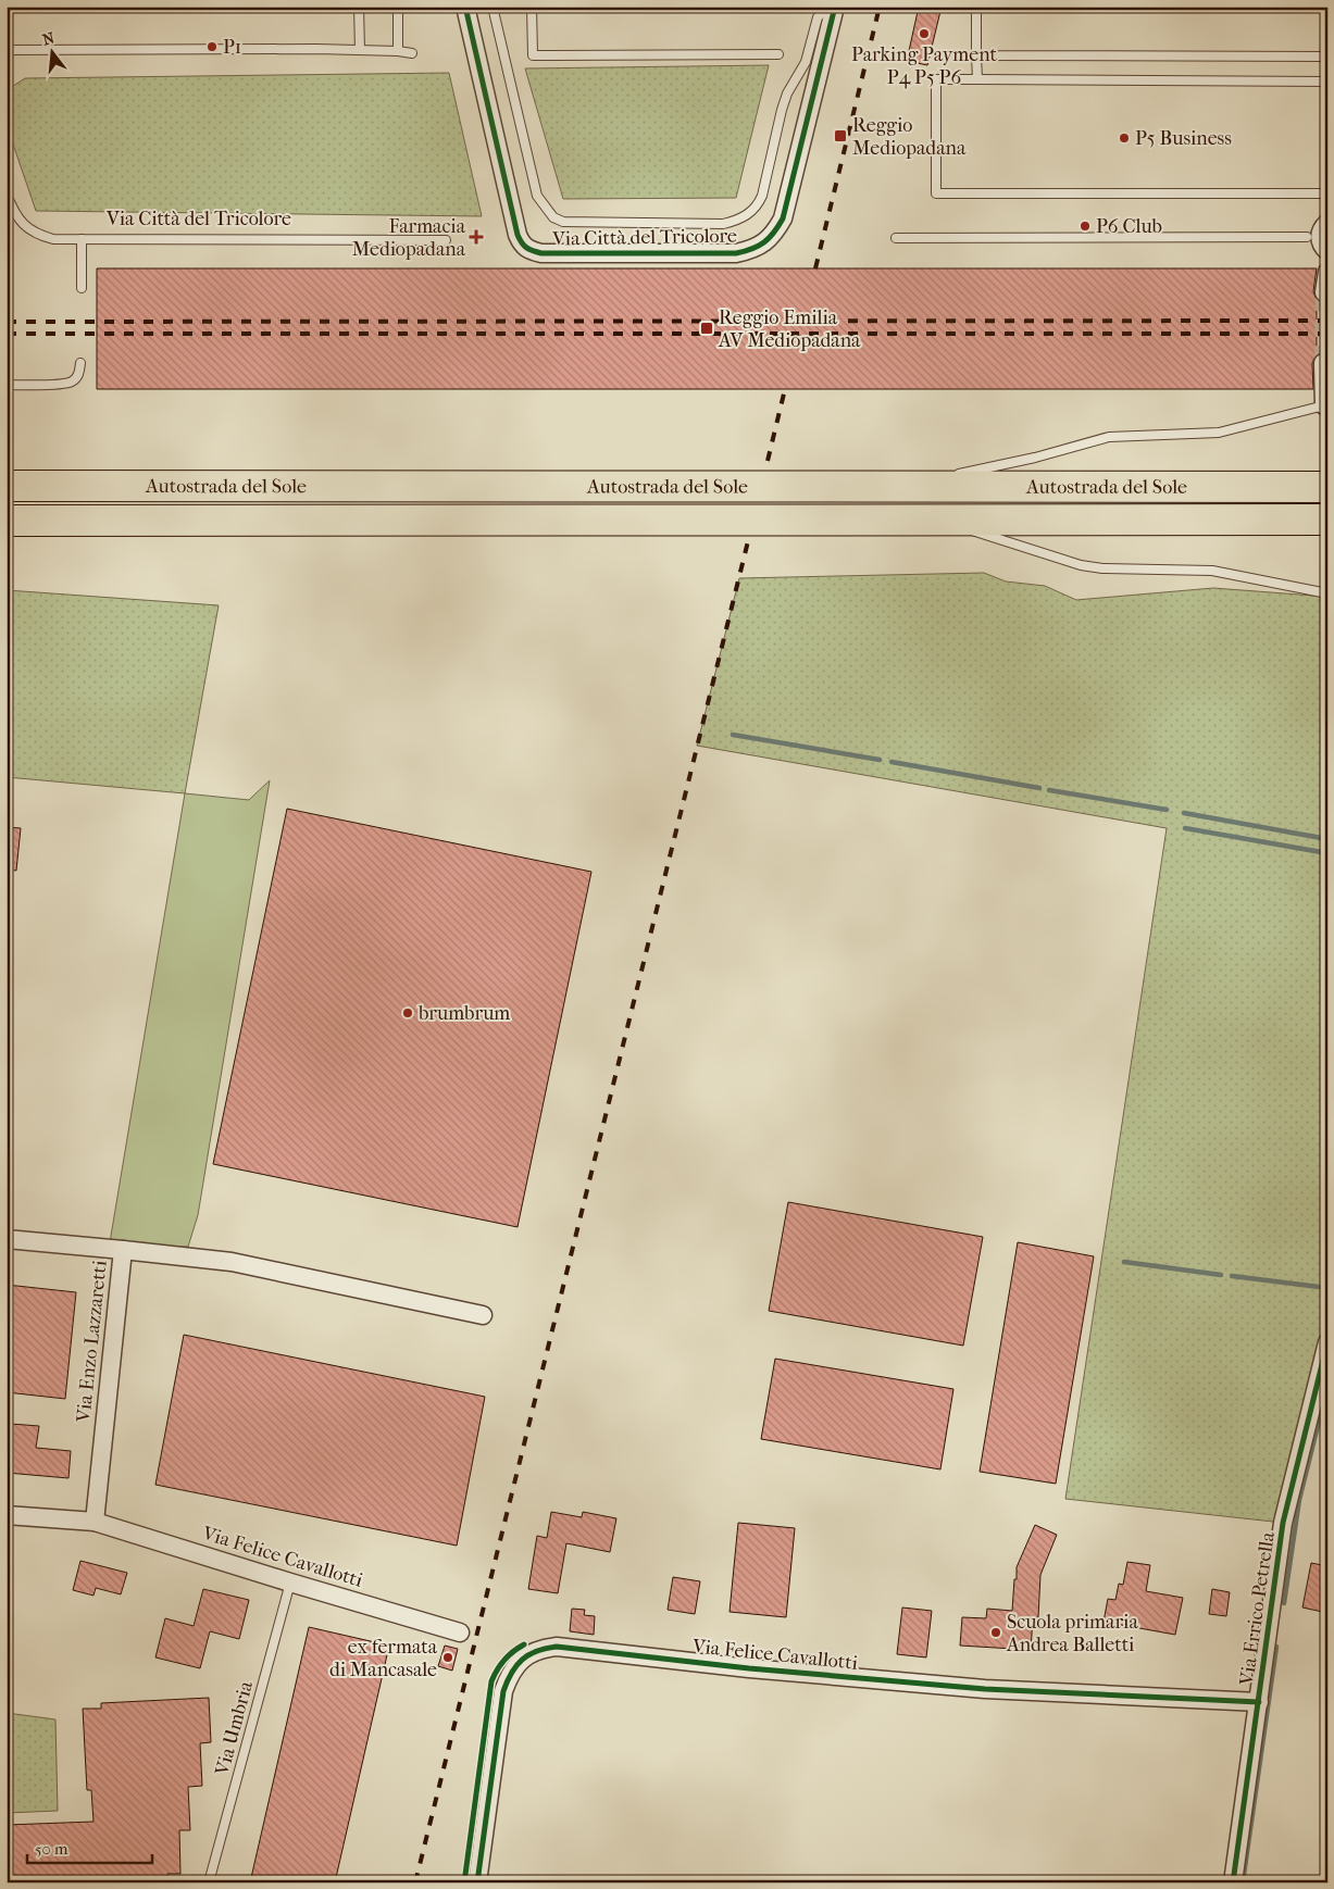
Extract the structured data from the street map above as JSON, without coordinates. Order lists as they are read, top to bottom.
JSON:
{
  "streets": {
    "highway": ["Autostrada del Sole"],
    "street": [
      "Via Città del Tricolore",
      "Via Enzo Lazzaretti",
      "Via Felice Cavallotti",
      "Via Errico Petrella"
    ],
    "lane": ["Via Umbria"]
  },
  "crossings": [
    ["Via Enzo Lazzaretti", "Via Felice Cavallotti"],
    ["Via Felice Cavallotti", "Via Errico Petrella"],
    ["Via Felice Cavallotti", "Via Umbria"]
  ],
  "places": {
    "other": [
      "Parking Payment P4 P5 P6",
      "P1",
      "P5 Business",
      "P6 Club",
      "brumbrum",
      "Scuola primaria Andrea Balletti",
      "ex fermata di Mancasale"
    ],
    "transit": ["Reggio Mediopadana", "Reggio Emilia AV Mediopadana"],
    "health": ["Farmacia Mediopadana"]
  },
  "scale_bar": "50 m",
  "north": "top"
}
